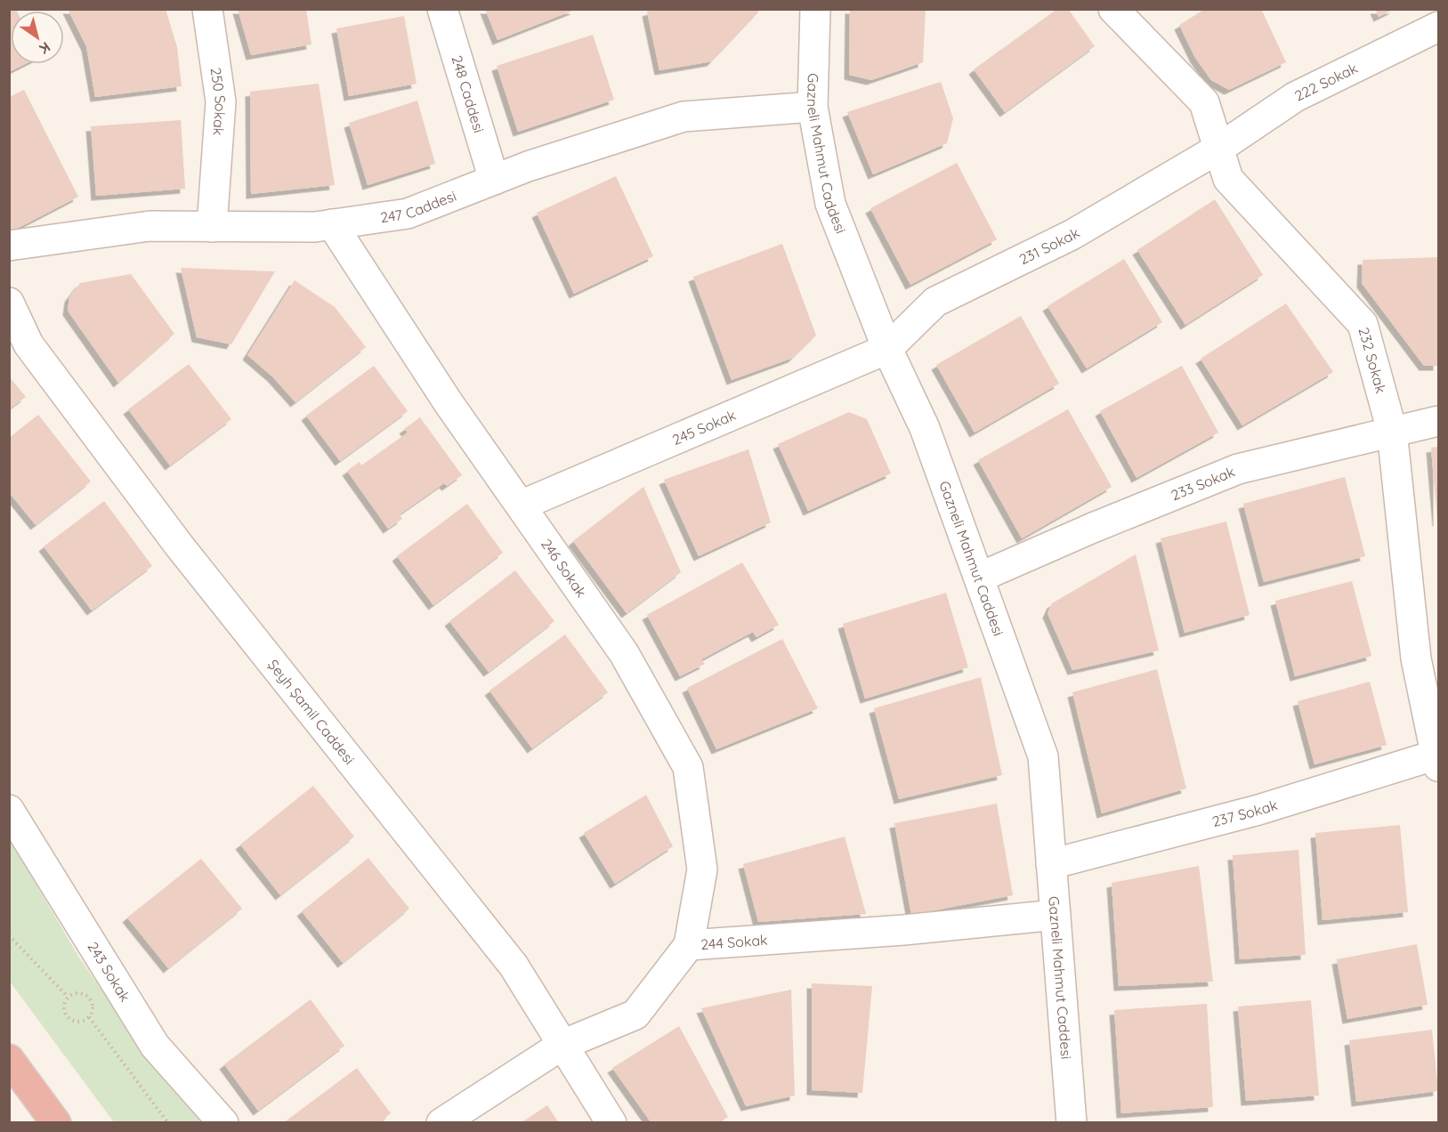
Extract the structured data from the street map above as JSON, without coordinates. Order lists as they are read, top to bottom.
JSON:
{
  "streets": {
    "street": [
      "222 Sokak",
      "248 Caddesi",
      "250 Sokak",
      "Gazneli Mahmut Caddesi",
      "247 Caddesi",
      "231 Sokak",
      "232 Sokak",
      "245 Sokak",
      "233 Sokak",
      "246 Sokak",
      "Şeyh Şamil Caddesi",
      "237 Sokak",
      "244 Sokak",
      "243 Sokak"
    ]
  },
  "crossings": [
    ["222 Sokak", "231 Sokak"],
    ["222 Sokak", "232 Sokak"],
    ["248 Caddesi", "247 Caddesi"],
    ["250 Sokak", "247 Caddesi"],
    ["Gazneli Mahmut Caddesi", "247 Caddesi"],
    ["Gazneli Mahmut Caddesi", "231 Sokak"],
    ["Gazneli Mahmut Caddesi", "245 Sokak"],
    ["Gazneli Mahmut Caddesi", "233 Sokak"],
    ["Gazneli Mahmut Caddesi", "237 Sokak"],
    ["Gazneli Mahmut Caddesi", "244 Sokak"],
    ["247 Caddesi", "246 Sokak"],
    ["231 Sokak", "232 Sokak"],
    ["231 Sokak", "245 Sokak"],
    ["232 Sokak", "233 Sokak"],
    ["232 Sokak", "237 Sokak"],
    ["245 Sokak", "246 Sokak"],
    ["246 Sokak", "244 Sokak"],
    ["Şeyh Şamil Caddesi", "244 Sokak"]
  ],
  "north": "bottom right"
}
